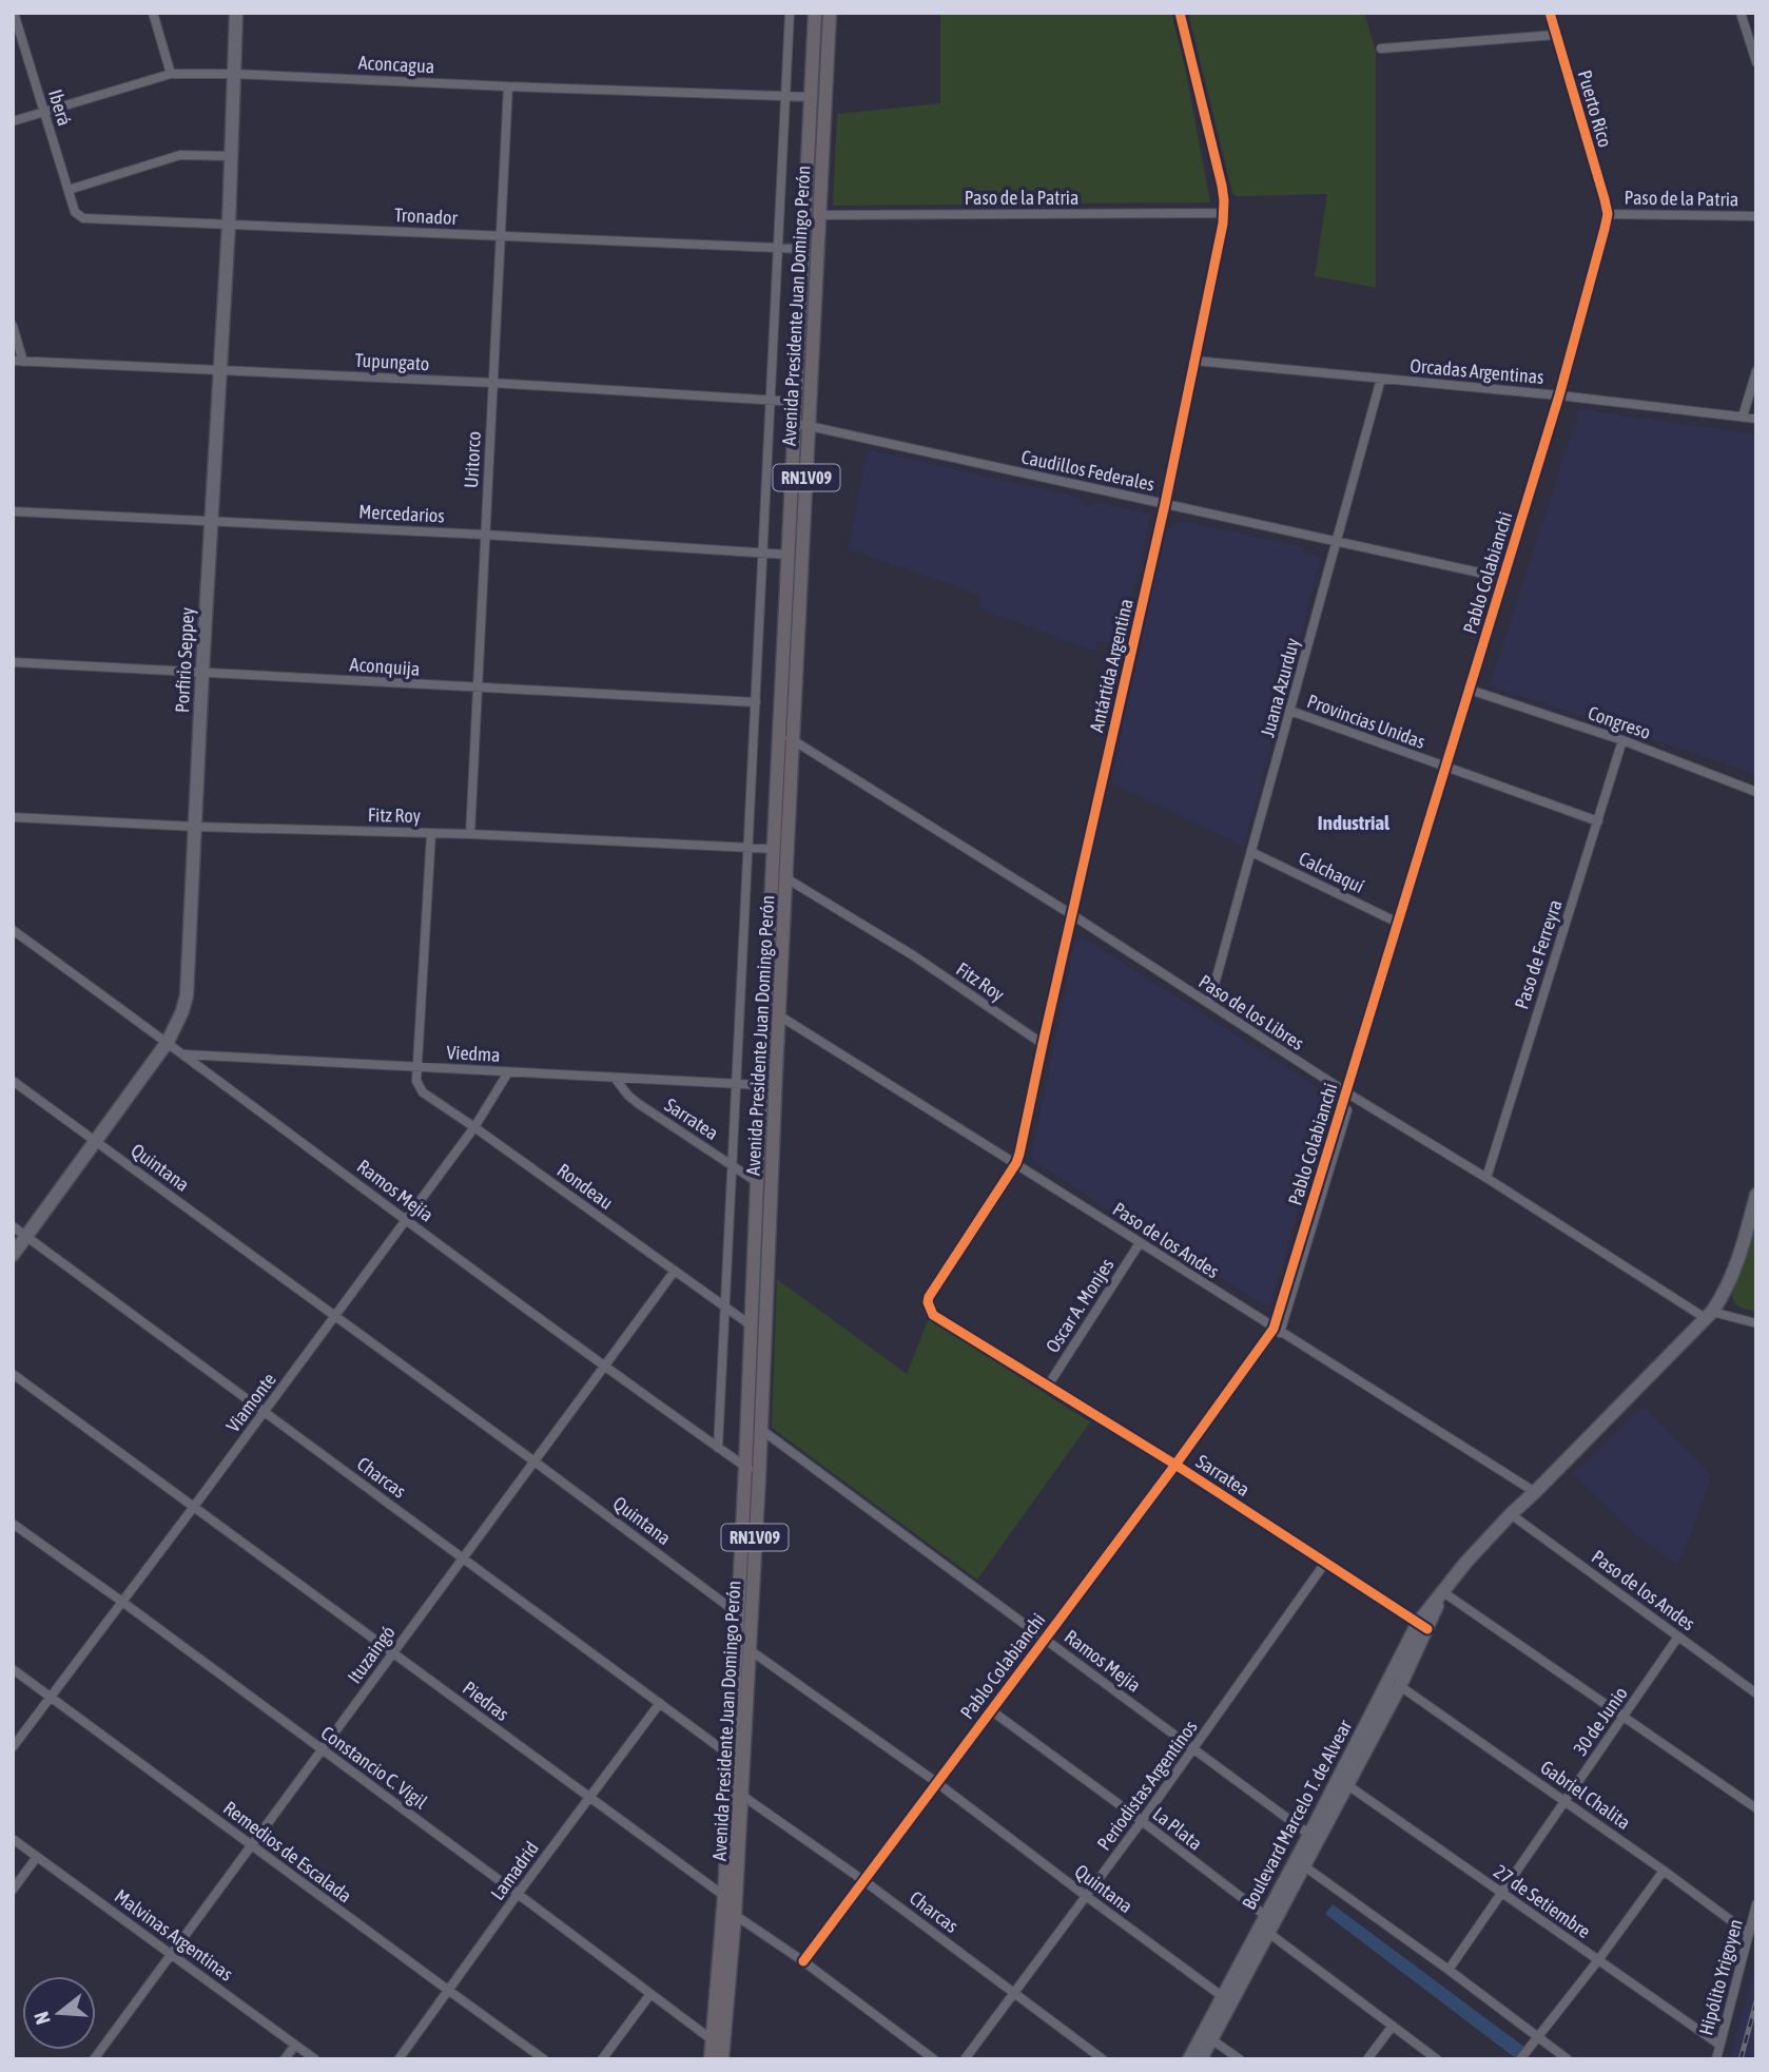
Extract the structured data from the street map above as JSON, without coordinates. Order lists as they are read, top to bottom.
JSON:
{
  "streets": {
    "main road": [
      "Avenida Presidente Juan Domingo Perón",
      "RN1V09",
      "Porfirio Seppey",
      "Boulevard Marcelo T. de Alvear"
    ],
    "street": [
      "Aconcagua",
      "Iberá",
      "Puerto Rico",
      "Paso de la Patria",
      "Tronador",
      "Tupungato",
      "Orcadas Argentinas",
      "Uritorco",
      "Caudillos Federales",
      "Mercedarios",
      "Pablo Colabianchi",
      "Antártida Argentina",
      "Aconquija",
      "Juana Azurduy",
      "Provincias Unidas",
      "Congreso",
      "Fitz Roy",
      "Calchaquí",
      "Paso de Ferreyra",
      "Paso de los Libres",
      "Viedma",
      "Sarratea",
      "Quintana",
      "Rondeau",
      "Ramos Mejía",
      "Paso de los Andes",
      "Oscar A. Monjes",
      "Viamonte",
      "Charcas",
      "Ituzaingó",
      "Piedras",
      "30 de Junio",
      "Constancio C. Vigil",
      "Periodistas Argentinos",
      "Gabriel Chalita",
      "La Plata",
      "Remedios de Escalada",
      "Lamadrid",
      "27 de Setiembre",
      "Malvinas Argentinas",
      "Hipólito Yrigoyen"
    ]
  },
  "crossings": [
    ["Aconcagua", "Iberá"],
    ["Aconcagua", "Avenida Presidente Juan Domingo Perón"],
    ["Aconcagua", "Uritorco"],
    ["Aconcagua", "Porfirio Seppey"],
    ["Iberá", "Tronador"],
    ["Puerto Rico", "Paso de la Patria"],
    ["Puerto Rico", "Pablo Colabianchi"],
    ["Paso de la Patria", "Avenida Presidente Juan Domingo Perón"],
    ["Paso de la Patria", "Pablo Colabianchi"],
    ["Paso de la Patria", "Antártida Argentina"],
    ["Tronador", "Avenida Presidente Juan Domingo Perón"],
    ["Tronador", "Uritorco"],
    ["Tronador", "Porfirio Seppey"],
    ["Avenida Presidente Juan Domingo Perón", "Tupungato"],
    ["Avenida Presidente Juan Domingo Perón", "Caudillos Federales"],
    ["Avenida Presidente Juan Domingo Perón", "Mercedarios"],
    ["Avenida Presidente Juan Domingo Perón", "Aconquija"],
    ["Avenida Presidente Juan Domingo Perón", "Fitz Roy"],
    ["Avenida Presidente Juan Domingo Perón", "Paso de los Libres"],
    ["Avenida Presidente Juan Domingo Perón", "Viedma"],
    ["Avenida Presidente Juan Domingo Perón", "Sarratea"],
    ["Avenida Presidente Juan Domingo Perón", "Quintana"],
    ["Avenida Presidente Juan Domingo Perón", "Rondeau"],
    ["Avenida Presidente Juan Domingo Perón", "Ramos Mejía"],
    ["Avenida Presidente Juan Domingo Perón", "Paso de los Andes"],
    ["Avenida Presidente Juan Domingo Perón", "Charcas"],
    ["Avenida Presidente Juan Domingo Perón", "Piedras"],
    ["Avenida Presidente Juan Domingo Perón", "Constancio C. Vigil"],
    ["Tupungato", "Uritorco"],
    ["Tupungato", "Porfirio Seppey"],
    ["Orcadas Argentinas", "Pablo Colabianchi"],
    ["Orcadas Argentinas", "Antártida Argentina"],
    ["Orcadas Argentinas", "Juana Azurduy"],
    ["Uritorco", "Mercedarios"],
    ["Uritorco", "Aconquija"],
    ["Uritorco", "Fitz Roy"],
    ["Caudillos Federales", "Pablo Colabianchi"],
    ["Caudillos Federales", "Antártida Argentina"],
    ["Caudillos Federales", "Juana Azurduy"],
    ["Mercedarios", "Porfirio Seppey"],
    ["Pablo Colabianchi", "Provincias Unidas"],
    ["Pablo Colabianchi", "Congreso"],
    ["Pablo Colabianchi", "Calchaquí"],
    ["Pablo Colabianchi", "Paso de los Libres"],
    ["Pablo Colabianchi", "Sarratea"],
    ["Pablo Colabianchi", "Quintana"],
    ["Pablo Colabianchi", "Ramos Mejía"],
    ["Pablo Colabianchi", "Paso de los Andes"],
    ["Pablo Colabianchi", "Charcas"],
    ["Pablo Colabianchi", "Piedras"],
    ["Pablo Colabianchi", "La Plata"],
    ["Porfirio Seppey", "Aconquija"],
    ["Porfirio Seppey", "Fitz Roy"],
    ["Porfirio Seppey", "Quintana"],
    ["Porfirio Seppey", "Ramos Mejía"],
    ["Porfirio Seppey", "Charcas"],
    ["Antártida Argentina", "Fitz Roy"],
    ["Antártida Argentina", "Paso de los Libres"],
    ["Antártida Argentina", "Sarratea"],
    ["Antártida Argentina", "Paso de los Andes"],
    ["Juana Azurduy", "Provincias Unidas"],
    ["Juana Azurduy", "Calchaquí"],
    ["Juana Azurduy", "Paso de los Libres"],
    ["Provincias Unidas", "Paso de Ferreyra"],
    ["Congreso", "Paso de Ferreyra"],
    ["Paso de Ferreyra", "Paso de los Libres"],
    ["Paso de los Libres", "Boulevard Marcelo T. de Alvear"],
    ["Viedma", "Sarratea"],
    ["Viedma", "Rondeau"],
    ["Viedma", "Ramos Mejía"],
    ["Viedma", "Viamonte"],
    ["Sarratea", "Oscar A. Monjes"],
    ["Sarratea", "Periodistas Argentinos"],
    ["Sarratea", "Boulevard Marcelo T. de Alvear"],
    ["Quintana", "Viamonte"],
    ["Quintana", "Ituzaingó"],
    ["Quintana", "Periodistas Argentinos"],
    ["Quintana", "Boulevard Marcelo T. de Alvear"],
    ["Rondeau", "Viamonte"],
    ["Rondeau", "Ituzaingó"],
    ["Ramos Mejía", "Viamonte"],
    ["Ramos Mejía", "Ituzaingó"],
    ["Ramos Mejía", "Periodistas Argentinos"],
    ["Ramos Mejía", "Boulevard Marcelo T. de Alvear"],
    ["Paso de los Andes", "Oscar A. Monjes"],
    ["Paso de los Andes", "30 de Junio"],
    ["Paso de los Andes", "Boulevard Marcelo T. de Alvear"],
    ["Viamonte", "Charcas"],
    ["Viamonte", "Piedras"],
    ["Viamonte", "Constancio C. Vigil"],
    ["Viamonte", "Remedios de Escalada"],
    ["Charcas", "Ituzaingó"],
    ["Charcas", "Periodistas Argentinos"],
    ["Charcas", "Lamadrid"],
    ["Ituzaingó", "Piedras"],
    ["Ituzaingó", "Constancio C. Vigil"],
    ["Ituzaingó", "Remedios de Escalada"],
    ["Ituzaingó", "Malvinas Argentinas"],
    ["Piedras", "Lamadrid"],
    ["30 de Junio", "Gabriel Chalita"],
    ["30 de Junio", "27 de Setiembre"],
    ["Constancio C. Vigil", "Lamadrid"],
    ["Periodistas Argentinos", "La Plata"],
    ["Gabriel Chalita", "Boulevard Marcelo T. de Alvear"],
    ["Gabriel Chalita", "Hipólito Yrigoyen"],
    ["Boulevard Marcelo T. de Alvear", "La Plata"],
    ["Boulevard Marcelo T. de Alvear", "27 de Setiembre"],
    ["Remedios de Escalada", "Lamadrid"],
    ["27 de Setiembre", "Hipólito Yrigoyen"]
  ],
  "districts": ["Industrial"],
  "north": "left"
}
